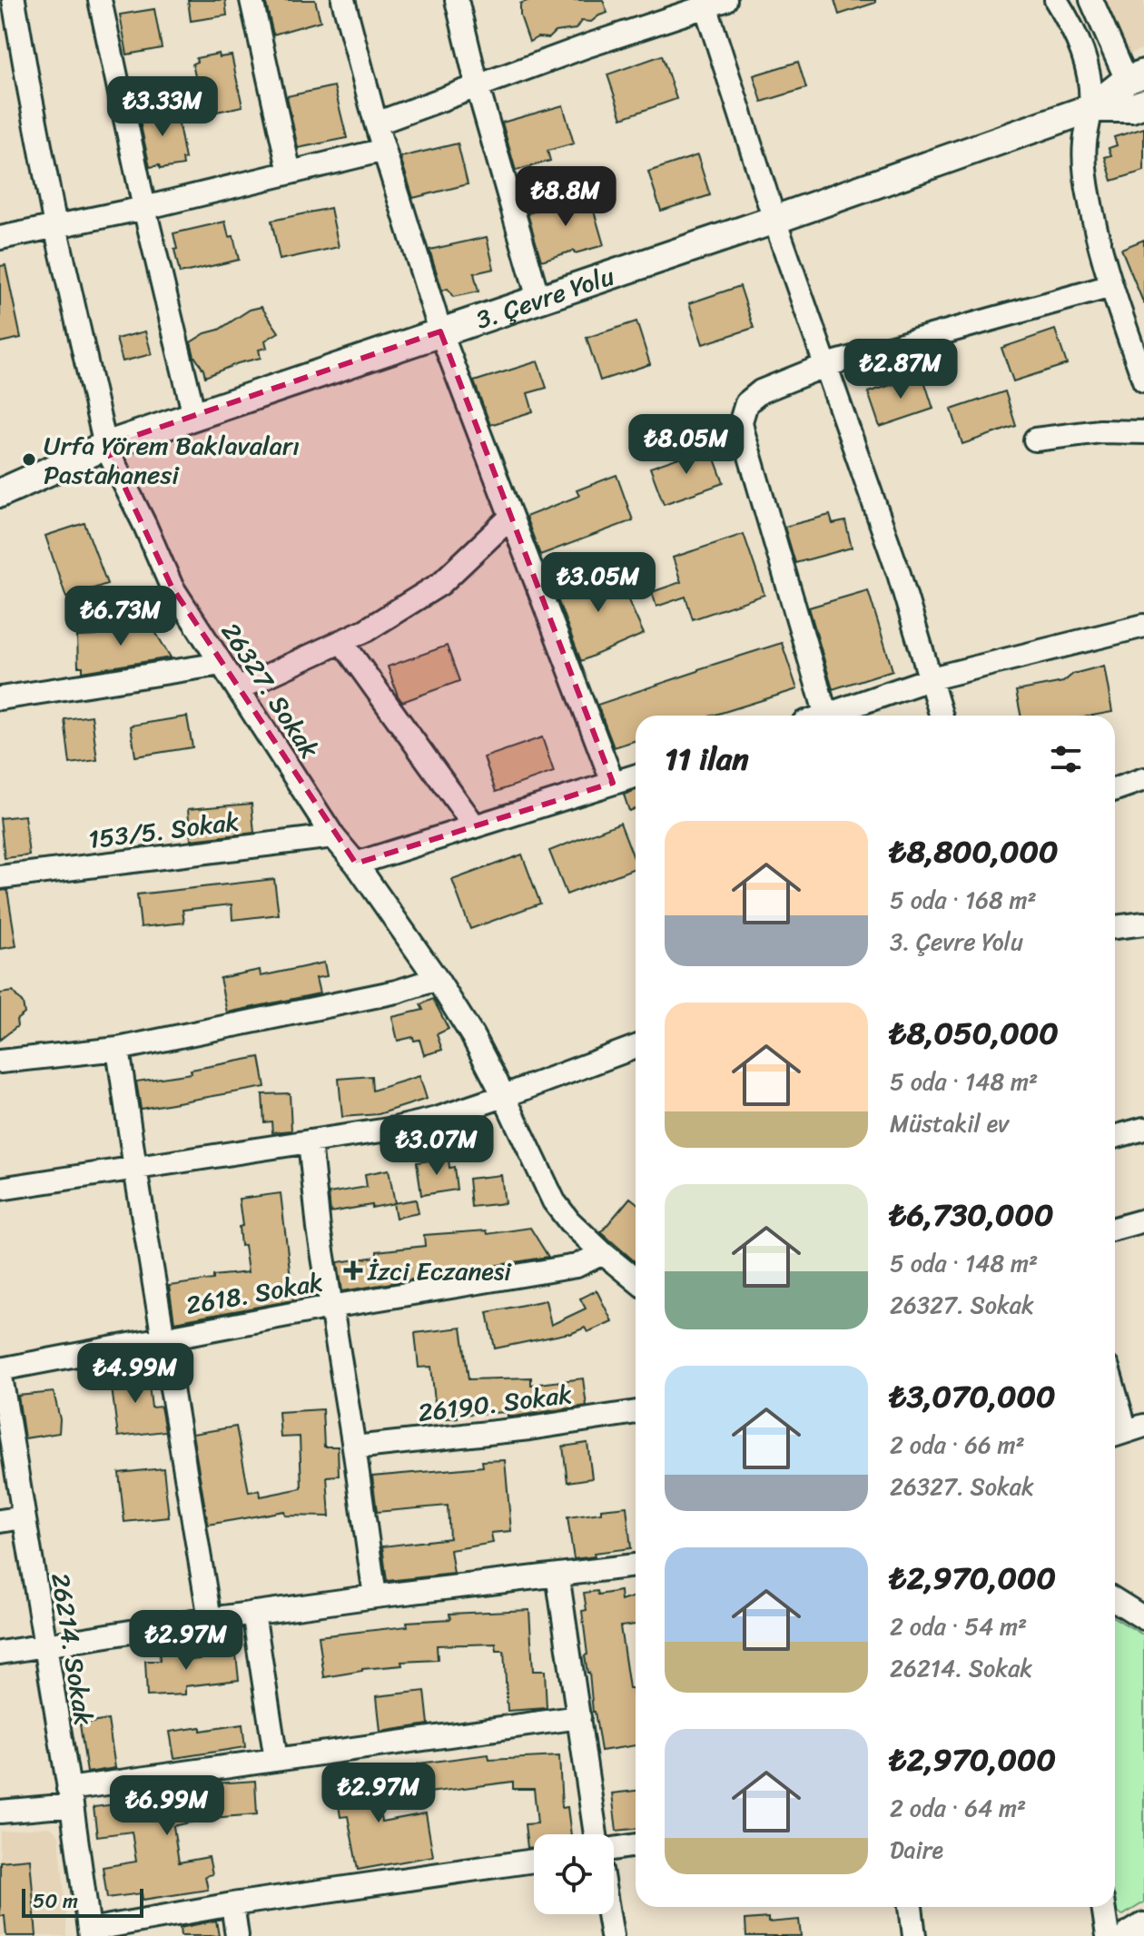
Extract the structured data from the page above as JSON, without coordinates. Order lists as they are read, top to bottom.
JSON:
{
  "streets": {
    "main road": ["3. Çevre Yolu"],
    "street": [
      "26327. Sokak",
      "153/5. Sokak",
      "2618. Sokak",
      "26190. Sokak",
      "26214. Sokak"
    ]
  },
  "crossings": [
    ["3. Çevre Yolu", "26327. Sokak"],
    ["26327. Sokak", "153/5. Sokak"],
    ["26327. Sokak", "2618. Sokak"],
    ["2618. Sokak", "26214. Sokak"]
  ],
  "places": {
    "other": ["Urfa Yörem Baklavaları Pastahanesi"],
    "health": ["İzci Eczanesi"]
  },
  "scale_bar": "50 m",
  "page": {
    "price": [
      "₺3.33M",
      "₺8.8M",
      "₺2.87M",
      "₺8.05M",
      "₺3.05M",
      "₺6.73M",
      "₺3.07M",
      "₺4.99M",
      "₺2.97M",
      "₺2.97M",
      "₺6.99M"
    ],
    "heading": "11 ilan",
    "list": [
      {
        "name": "₺8,800,000",
        "note": "5 oda · 168 m² · 3. Çevre Yolu"
      },
      {
        "name": "₺8,050,000",
        "note": "5 oda · 148 m² · Müstakil ev"
      },
      {
        "name": "₺6,730,000",
        "note": "5 oda · 148 m² · 26327. Sokak"
      },
      {
        "name": "₺3,070,000",
        "note": "2 oda · 66 m² · 26327. Sokak"
      },
      {
        "name": "₺2,970,000",
        "note": "2 oda · 54 m² · 26214. Sokak"
      },
      {
        "name": "₺2,970,000",
        "note": "2 oda · 64 m² · Daire"
      }
    ],
    "scale": "50 m"
  }
}
